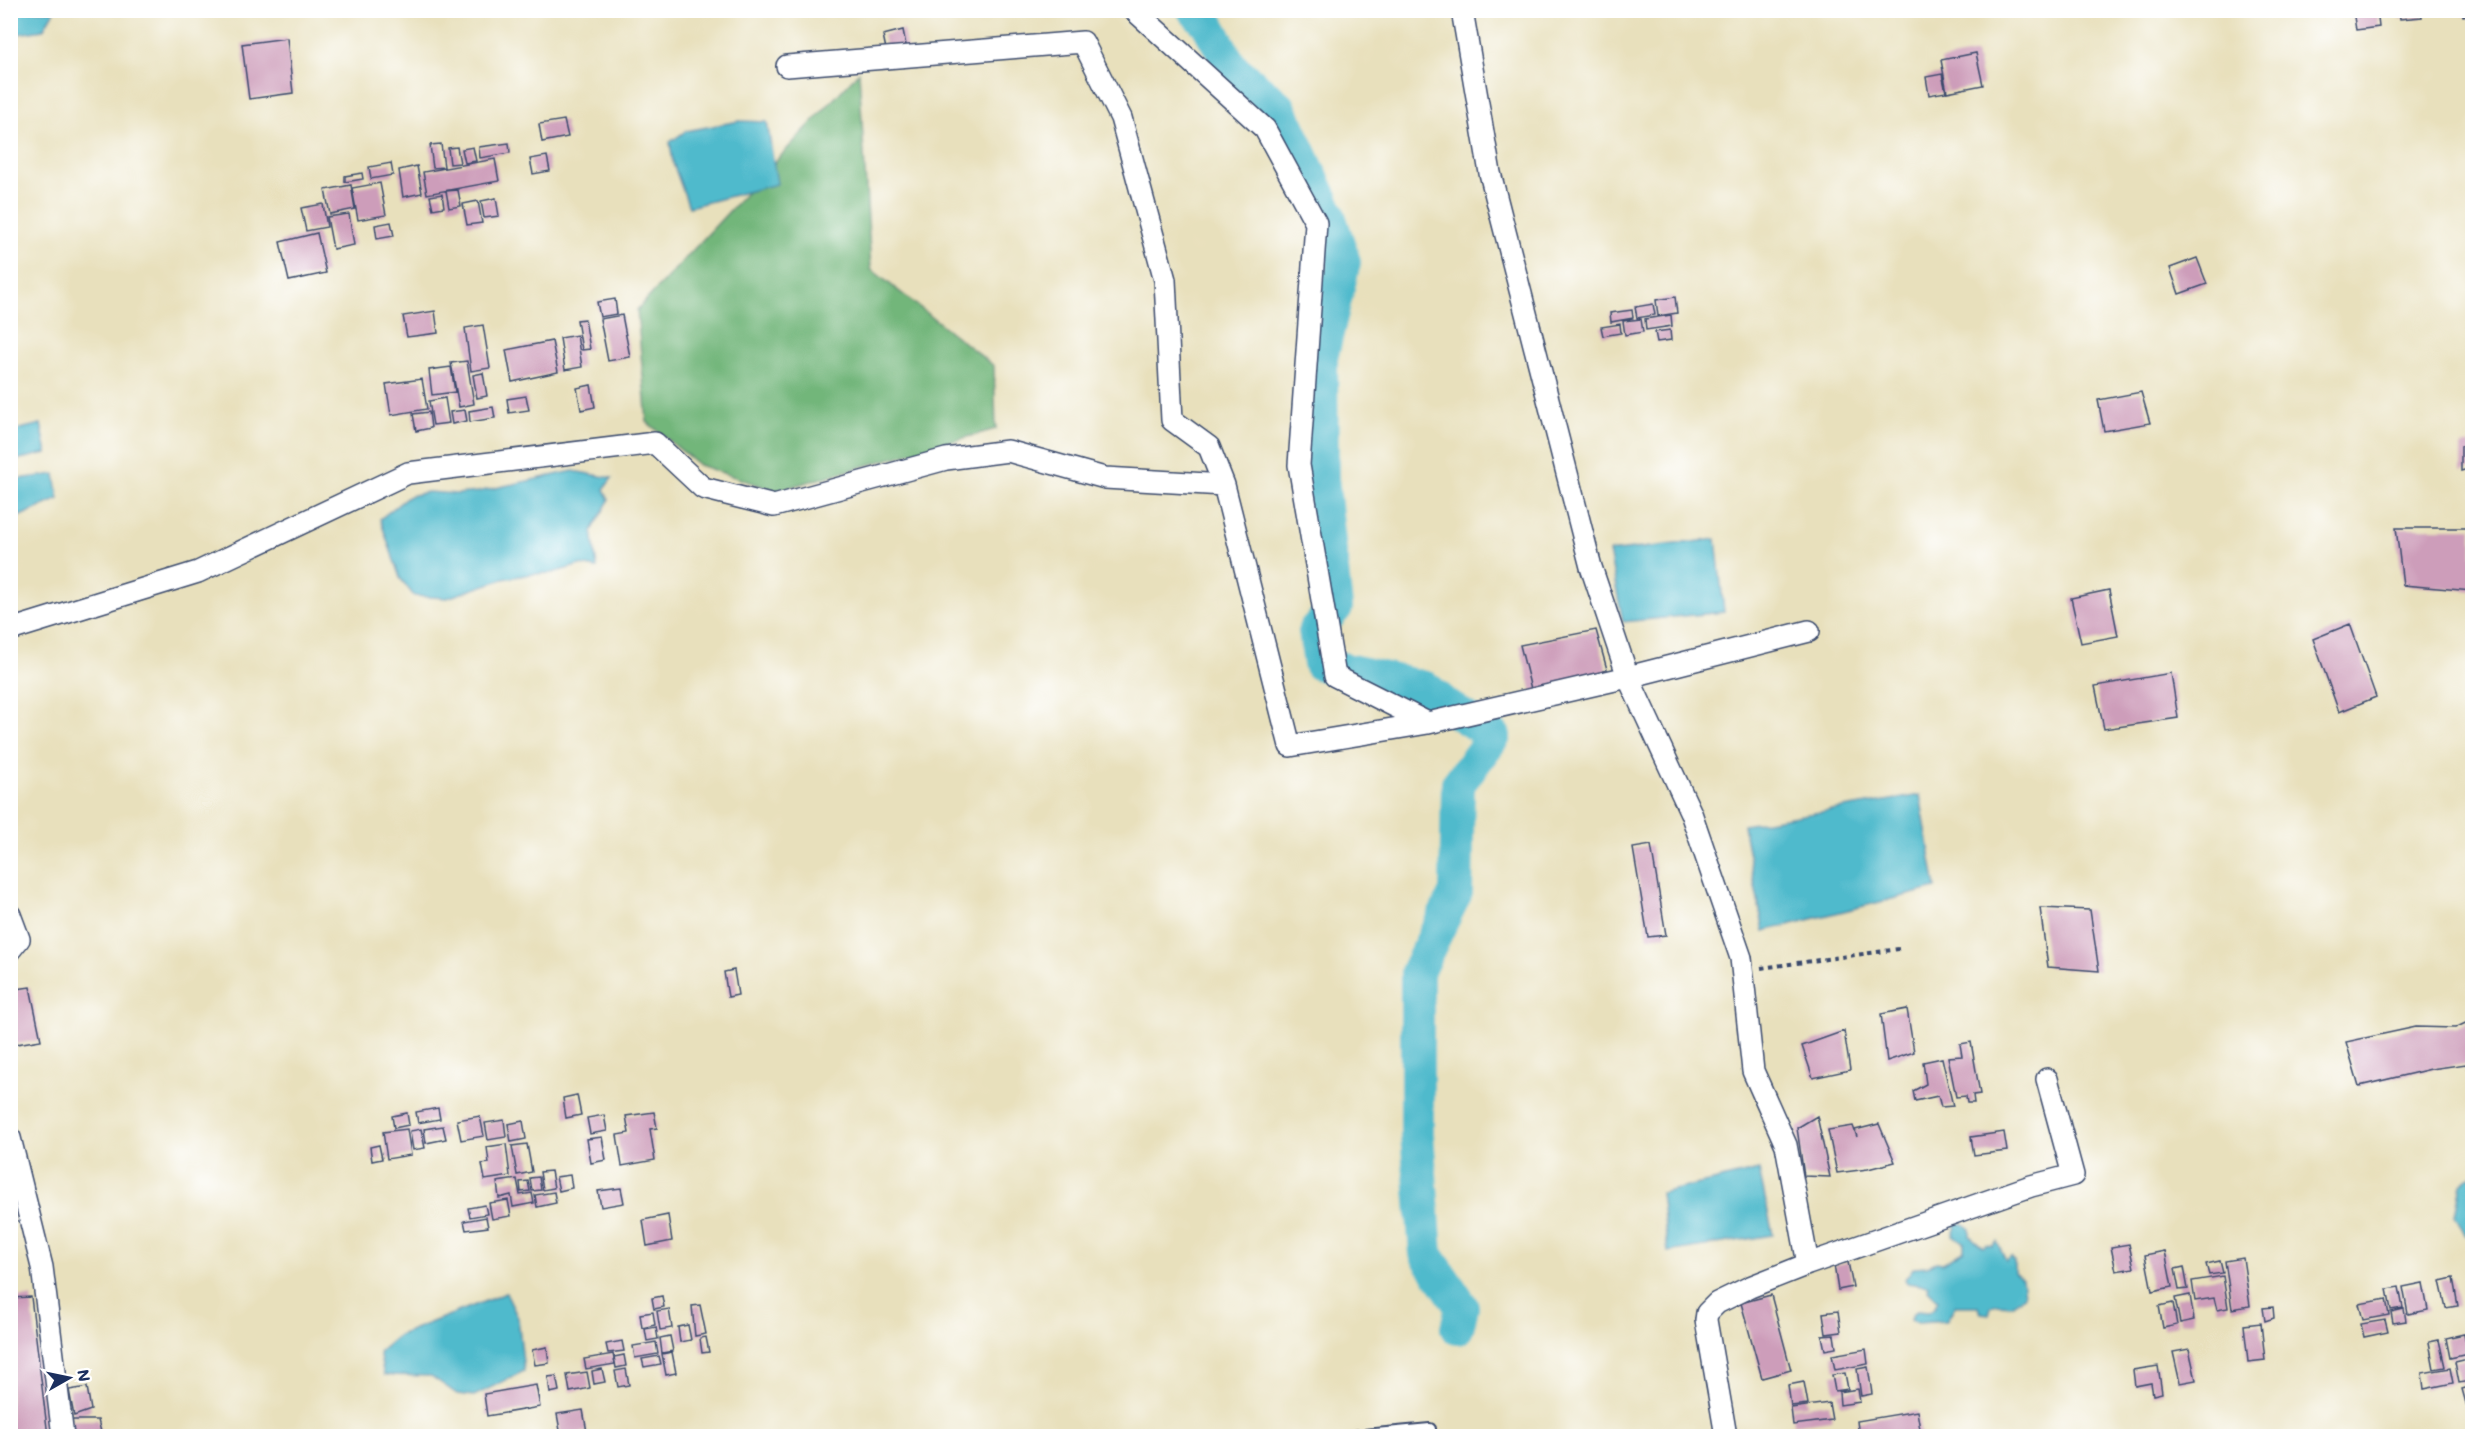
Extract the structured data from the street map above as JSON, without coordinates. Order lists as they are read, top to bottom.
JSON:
{
  "north": "right"
}
